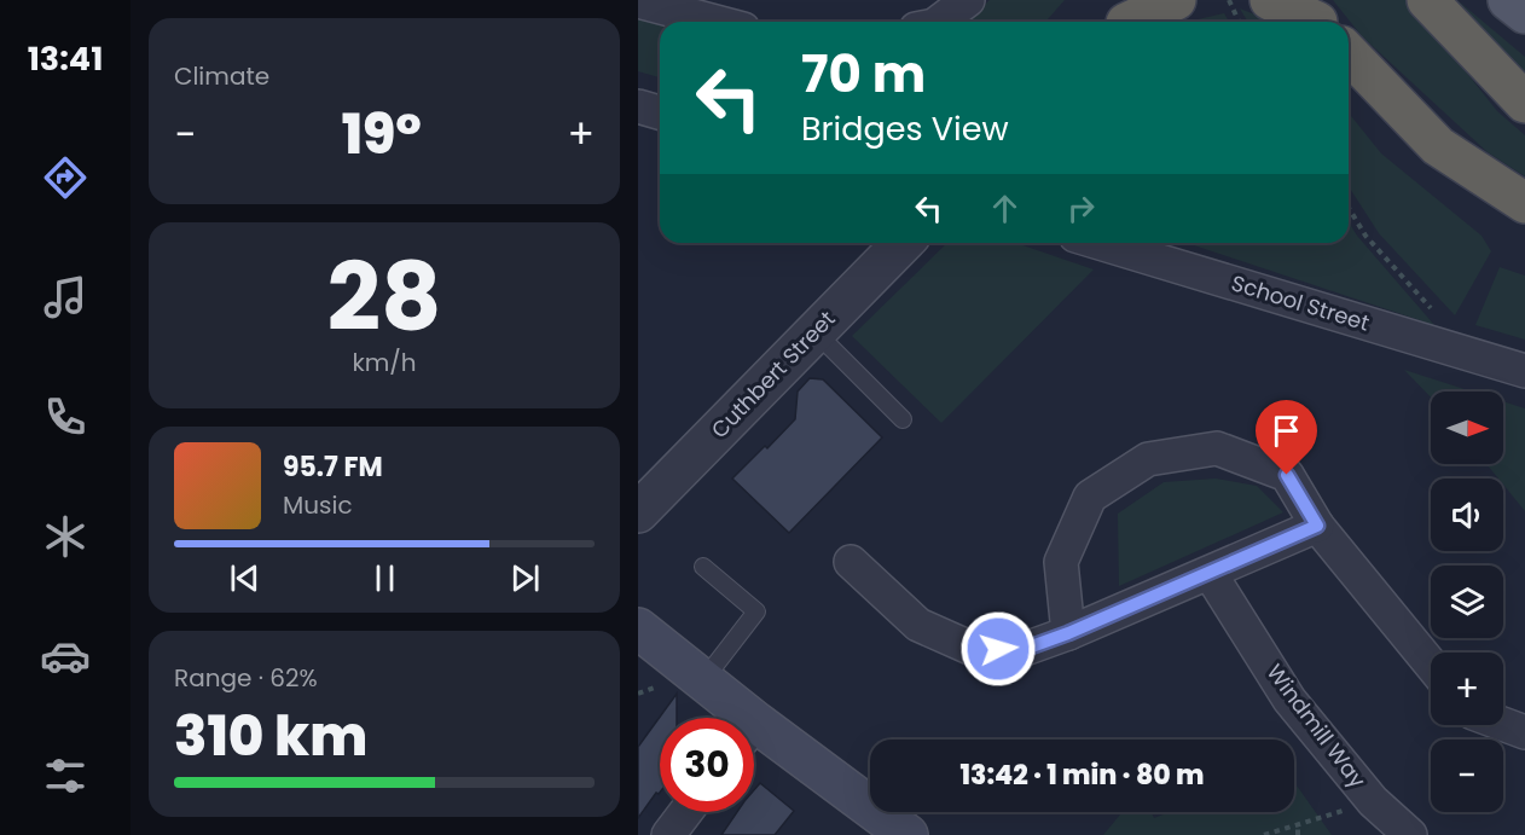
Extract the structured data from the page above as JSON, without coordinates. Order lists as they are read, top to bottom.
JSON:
{
  "streets": {
    "street": ["School Street", "Cuthbert Street", "Windmill Way"]
  },
  "north": "right",
  "page": {
    "tabs": "13:41",
    "tile": [
      "Climate",
      ["28", "km/h"],
      ["Range · 62%", "310 km"]
    ],
    "turn": ["70 m", "Bridges View"],
    "heat": ["−", "19°", "+"],
    "map_buttons": ["+", "−"],
    "song": ["95.7 FM", "Music"],
    "limit": "30",
    "trip": "13:42 · 1 min · 80 m"
  }
}
